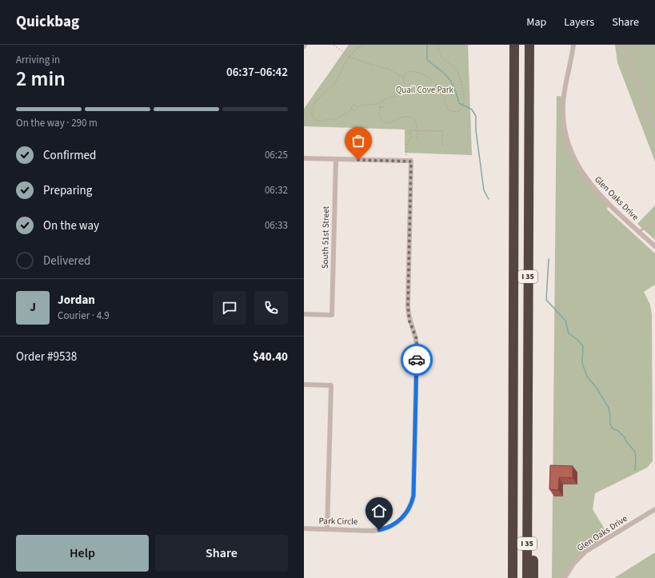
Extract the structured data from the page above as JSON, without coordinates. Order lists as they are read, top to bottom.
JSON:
{
  "streets": {
    "highway": ["I 35"],
    "street": ["Glen Oaks Drive", "South 51st Street", "Park Circle"]
  },
  "crossings": [
    ["South 51st Street", "Park Circle"]
  ],
  "parks": ["Quail Cove Park"],
  "page": {
    "header": "Quickbag",
    "nav": ["Map", "Layers", "Share"],
    "heading": ["2 min", "Arriving in", "06:37–06:42"],
    "panel": [
      "Jordan",
      "Courier · 4.9",
      "Order #9538",
      "$40.40"
    ],
    "bar": "On the way · 290 m",
    "list": [
      ["Confirmed", "06:25"],
      ["Preparing", "06:32"],
      ["On the way", "06:33"],
      "Delivered"
    ],
    "round": "J",
    "buttons": ["Help", "Share"]
  }
}
